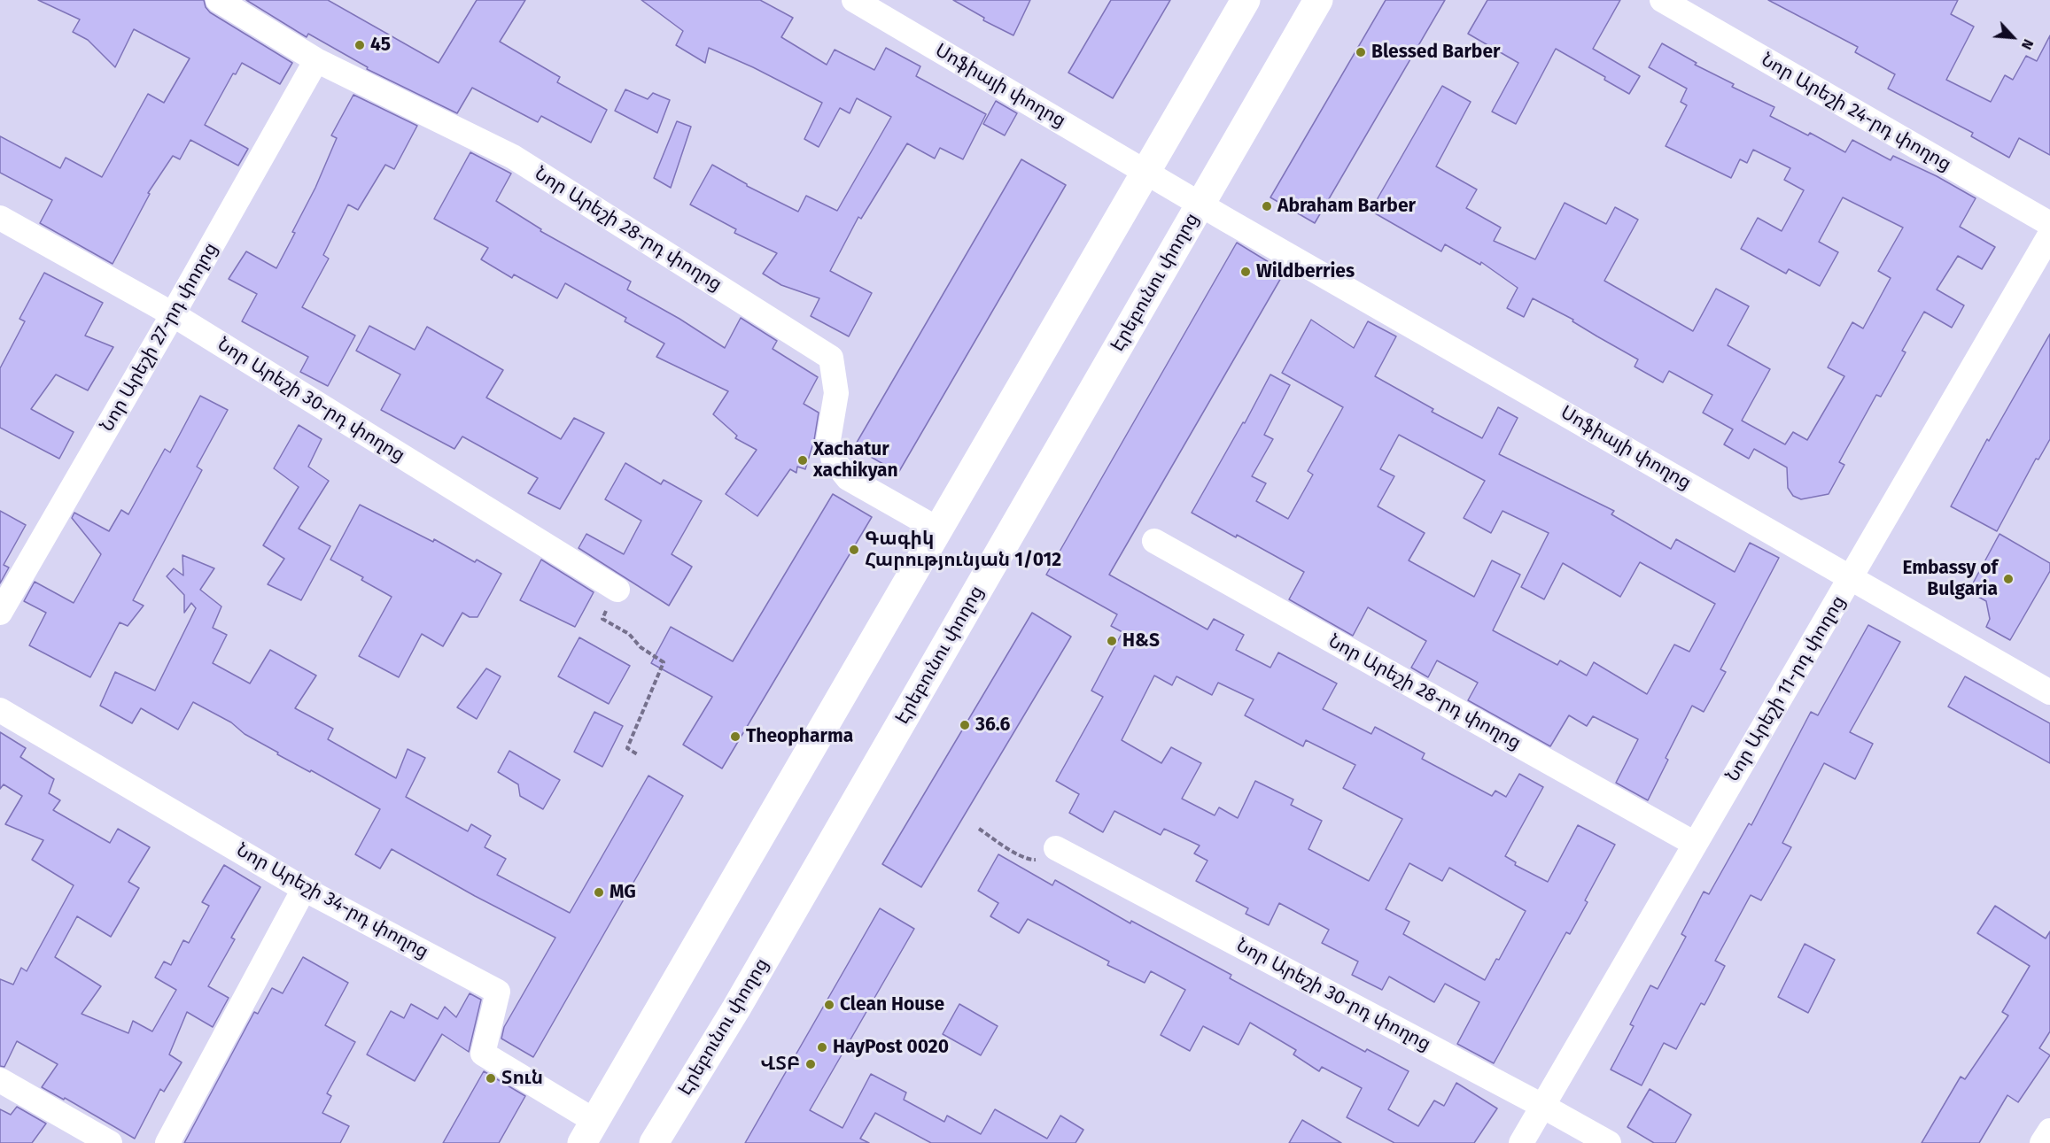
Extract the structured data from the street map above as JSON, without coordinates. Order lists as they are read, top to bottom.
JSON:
{
  "streets": {
    "main road": ["Էրեբունու փողոց"],
    "street": [
      "Սոֆիայի փողոց",
      "Նոր Արեշի 24-րդ փողոց",
      "Նոր Արեշի 28-րդ փողոց",
      "Նոր Արեշի 27-րդ փողոց",
      "Նոր Արեշի 30-րդ փողոց",
      "Նոր Արեշի 11-րդ փողոց",
      "Նոր Արեշի 34-րդ փողոց"
    ]
  },
  "crossings": [
    ["Սոֆիայի փողոց", "Էրեբունու փողոց"],
    ["Սոֆիայի փողոց", "Նոր Արեշի 11-րդ փողոց"],
    ["Նոր Արեշի 28-րդ փողոց", "Նոր Արեշի 27-րդ փողոց"],
    ["Նոր Արեշի 28-րդ փողոց", "Նոր Արեշի 11-րդ փողոց"],
    ["Նոր Արեշի 27-րդ փողոց", "Նոր Արեշի 30-րդ փողոց"],
    ["Նոր Արեշի 30-րդ փողոց", "Նոր Արեշի 11-րդ փողոց"]
  ],
  "places": [
    "45",
    "Blessed Barber",
    "Abraham Barber",
    "Wildberries",
    "Xachatur xachikyan",
    "Գագիկ Հարությունյան 1/012",
    "Embassy of Bulgaria",
    "H&S",
    "36.6",
    "Theopharma",
    "MG",
    "Clean House",
    "HayPost 0020",
    "ՎՏԲ",
    "Տուն"
  ],
  "north": "bottom right"
}
